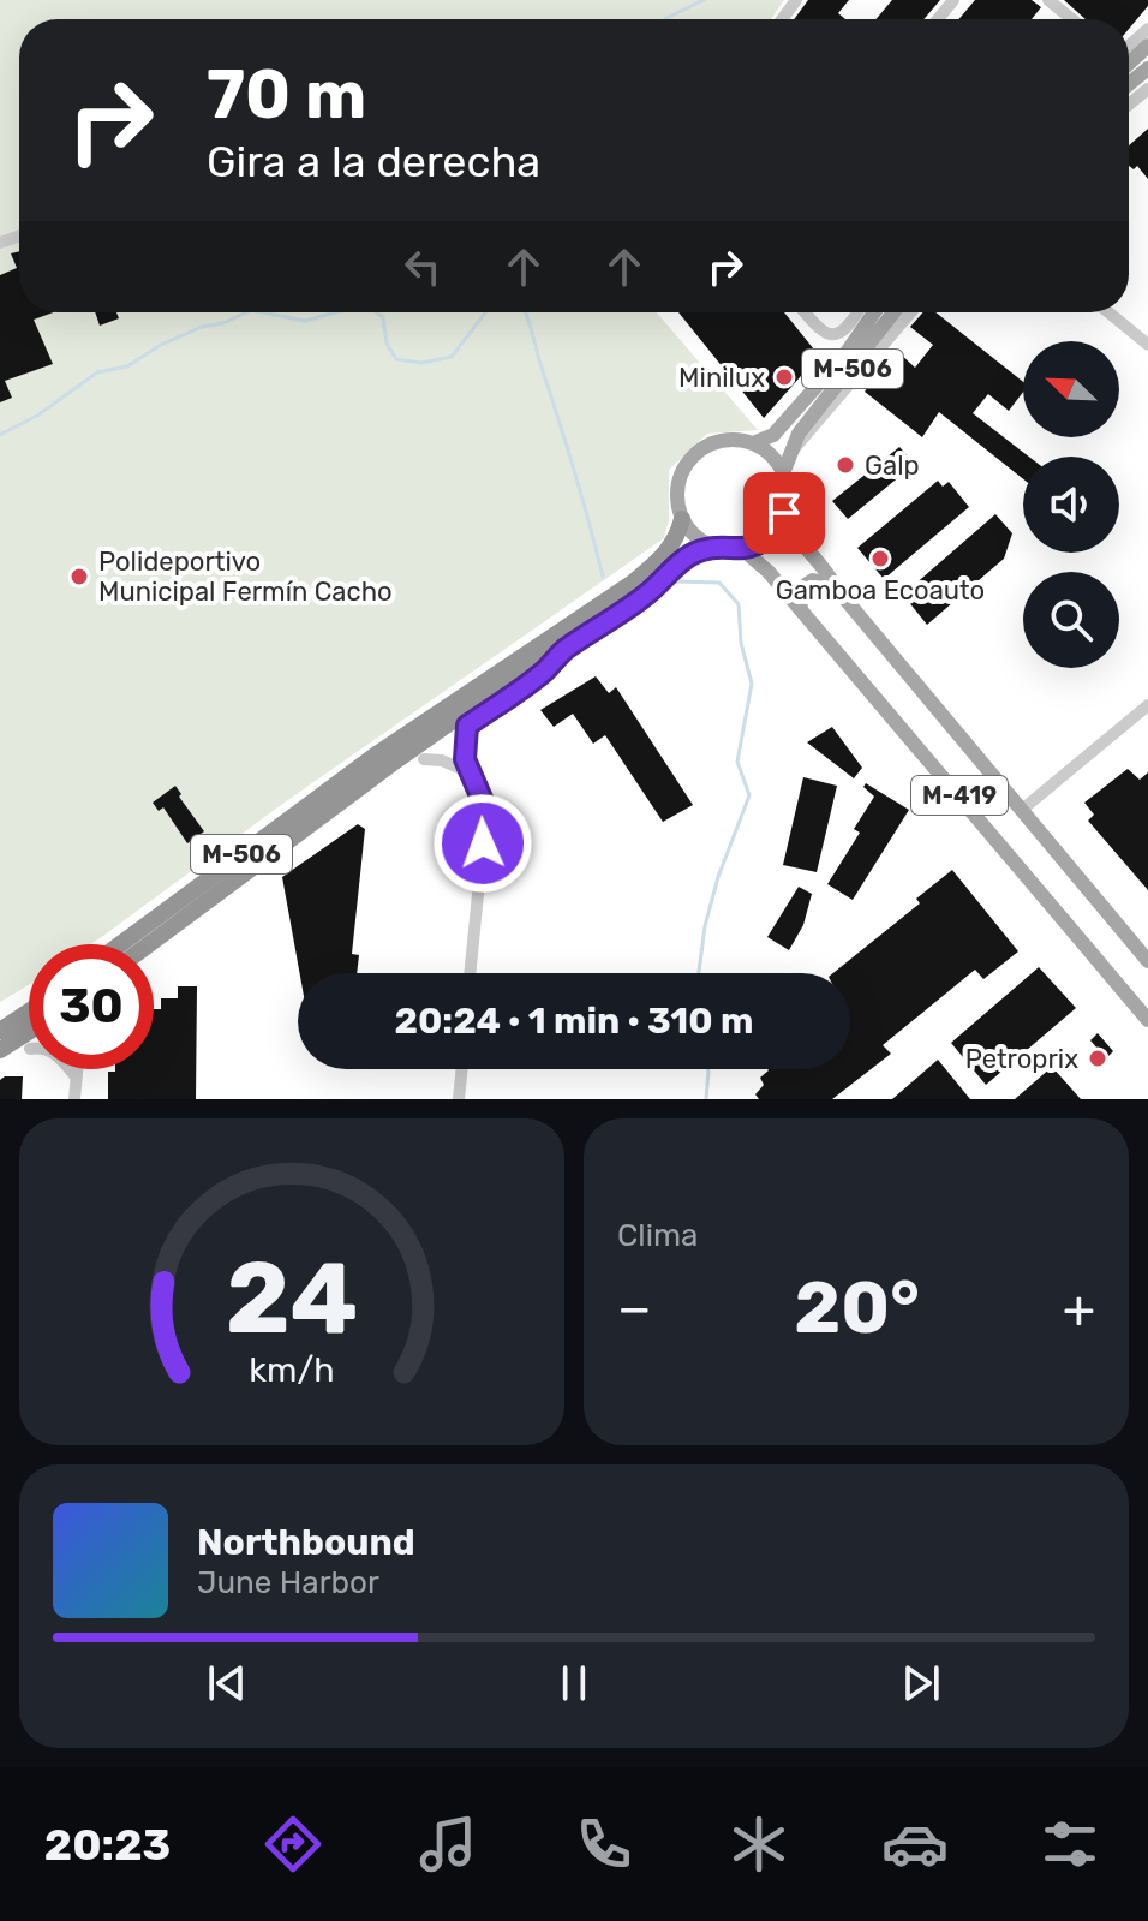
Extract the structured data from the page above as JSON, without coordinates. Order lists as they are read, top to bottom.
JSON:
{
  "streets": {
    "highway": ["M-506"],
    "main road": ["M-419"]
  },
  "crossings": [
    ["M-506", "M-419"]
  ],
  "places": [
    "Minilux",
    "Galp",
    "Gamboa Ecoauto",
    "Polideportivo Municipal Fermín Cacho",
    "Petroprix"
  ],
  "north": "top left",
  "page": {
    "turn": ["70 m", "Gira a la derecha"],
    "limit": "30",
    "trip": "20:24 · 1 min · 310 m",
    "tile": "Clima",
    "heat": ["−", "20°", "+"],
    "song": ["Northbound", "June Harbor"],
    "tabs": "20:23",
    "gauge": ["24", "km/h"]
  }
}
